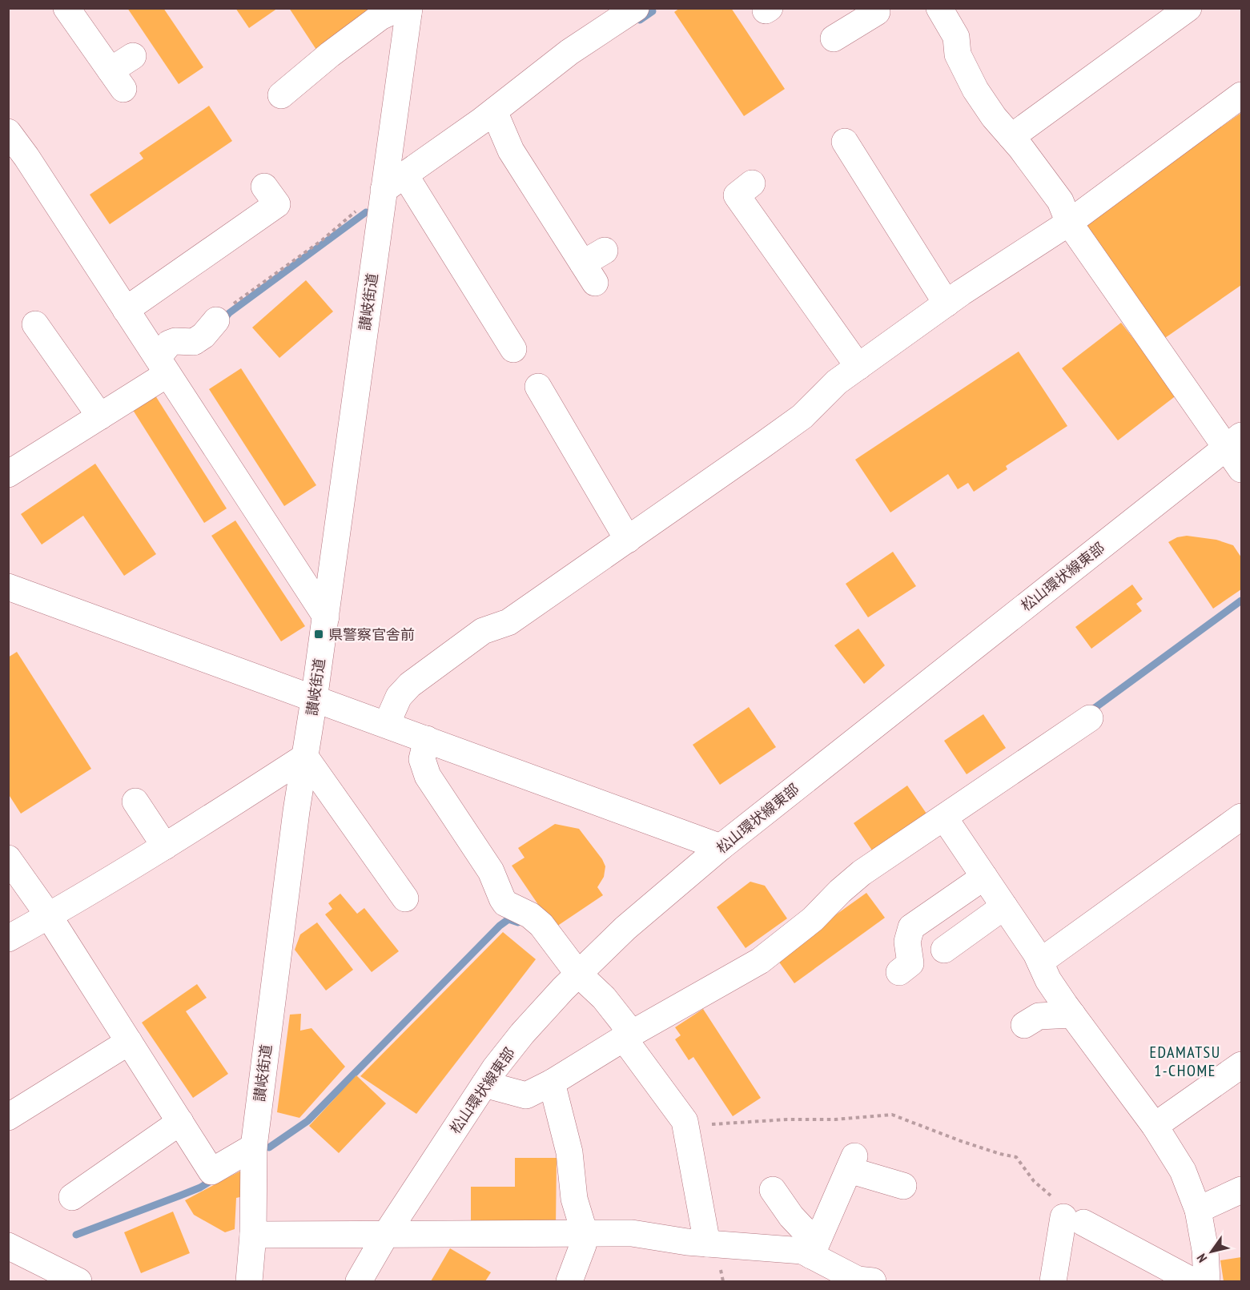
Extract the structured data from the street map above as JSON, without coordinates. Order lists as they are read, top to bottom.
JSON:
{
  "streets": {
    "street": ["讃岐街道", "松山環状線東部"]
  },
  "districts": ["EDAMATSU 1-CHOME"],
  "places": {
    "transit": ["県警察官舎前"]
  },
  "north": "bottom left"
}
